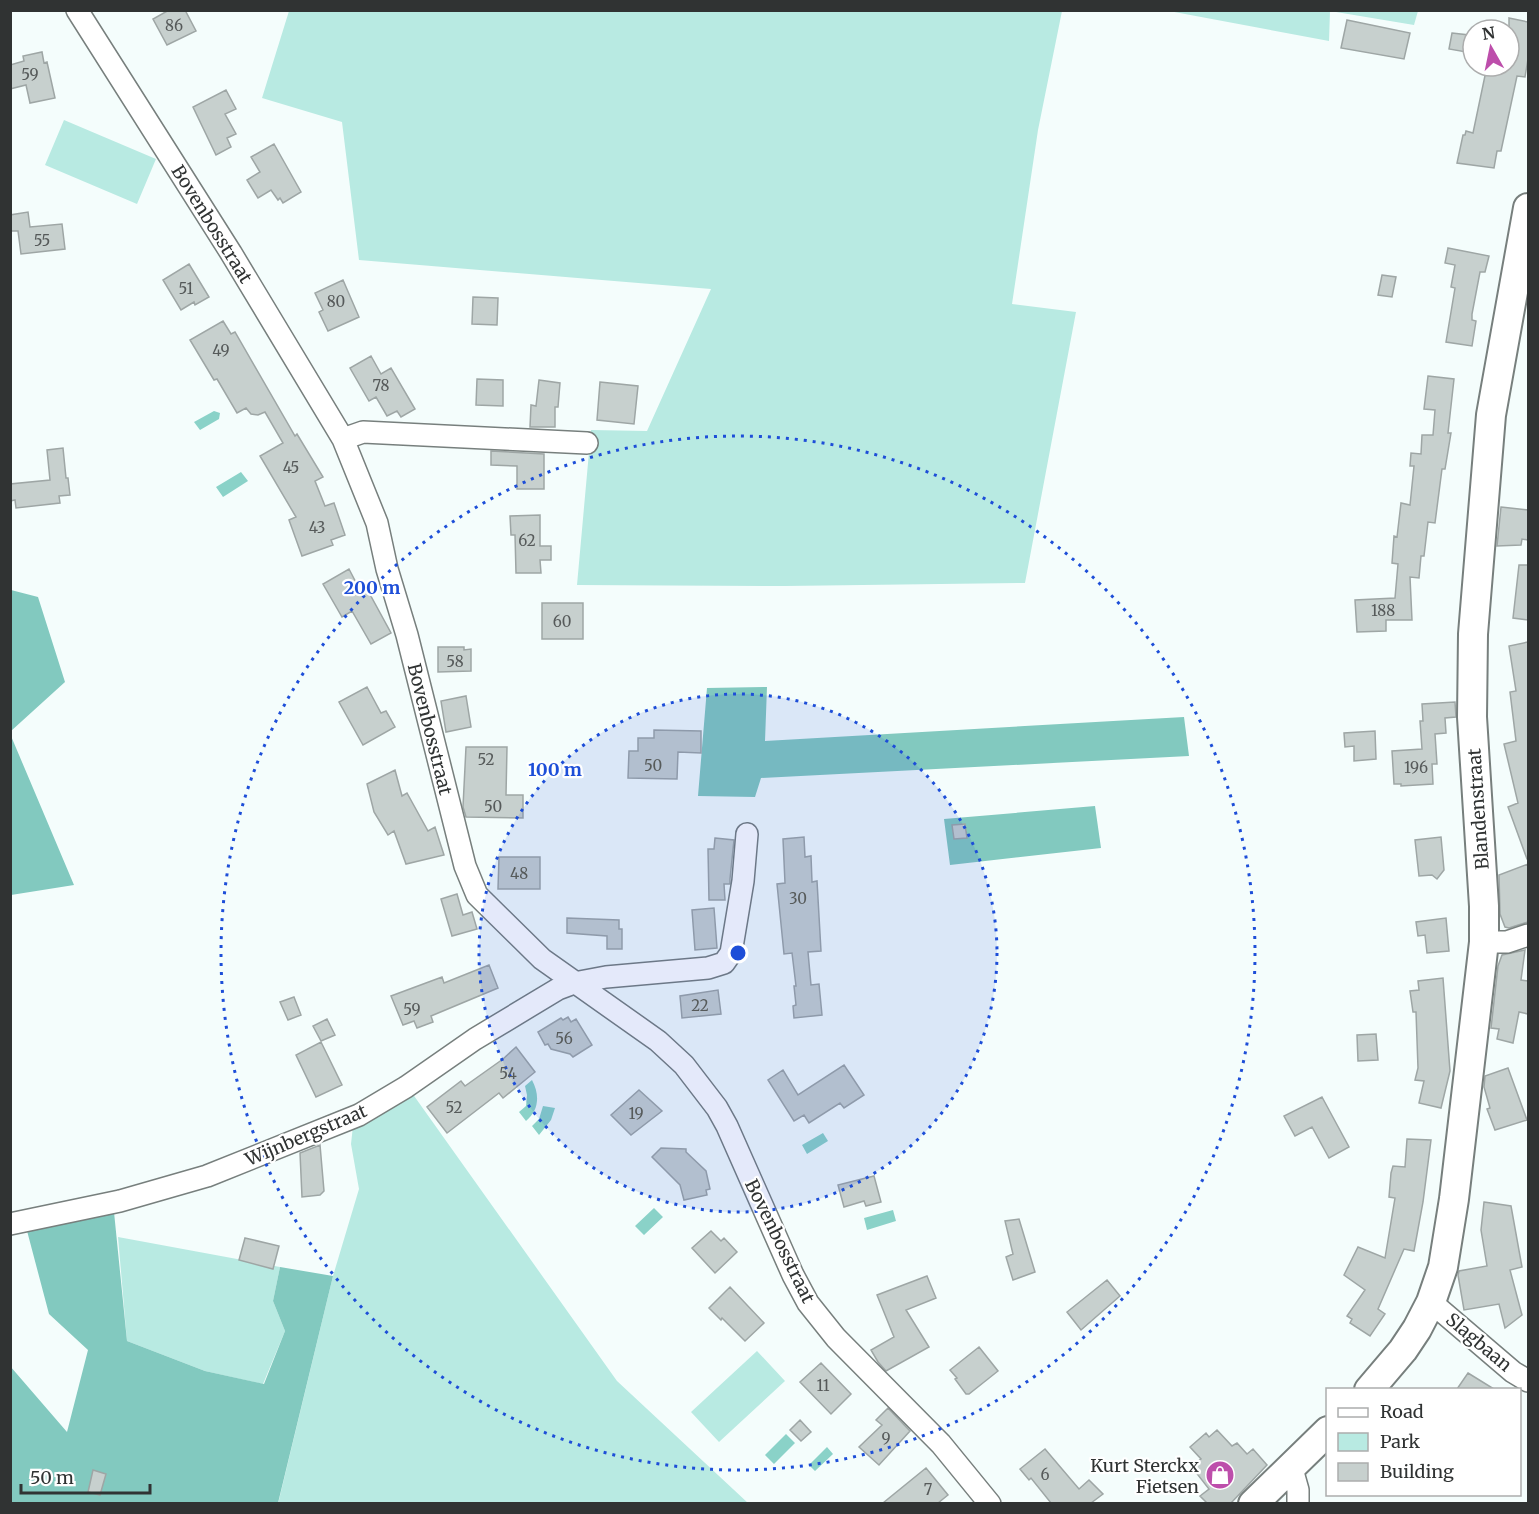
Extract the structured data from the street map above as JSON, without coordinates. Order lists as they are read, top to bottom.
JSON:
{
  "streets": {
    "street": [
      "Bovenbosstraat",
      "Blandenstraat",
      "Wijnbergstraat",
      "Slagbaan"
    ]
  },
  "crossings": [
    ["Bovenbosstraat", "Wijnbergstraat"],
    ["Blandenstraat", "Slagbaan"]
  ],
  "places": {
    "shop": ["Kurt Sterckx Fietsen"]
  },
  "house_numbers": [
    "86",
    "59",
    "55",
    "51",
    "80",
    "49",
    "78",
    "45",
    "43",
    "62",
    "188",
    "60",
    "58",
    "52",
    "50",
    "196",
    "50",
    "48",
    "30",
    "22",
    "59",
    "56",
    "54",
    "52",
    "19",
    "11",
    "9",
    "6",
    "7"
  ],
  "legend": ["Road", "Park", "Building"],
  "scale_bar": "50 m",
  "north": "top",
  "rings": ["200 m", "100 m"]
}
